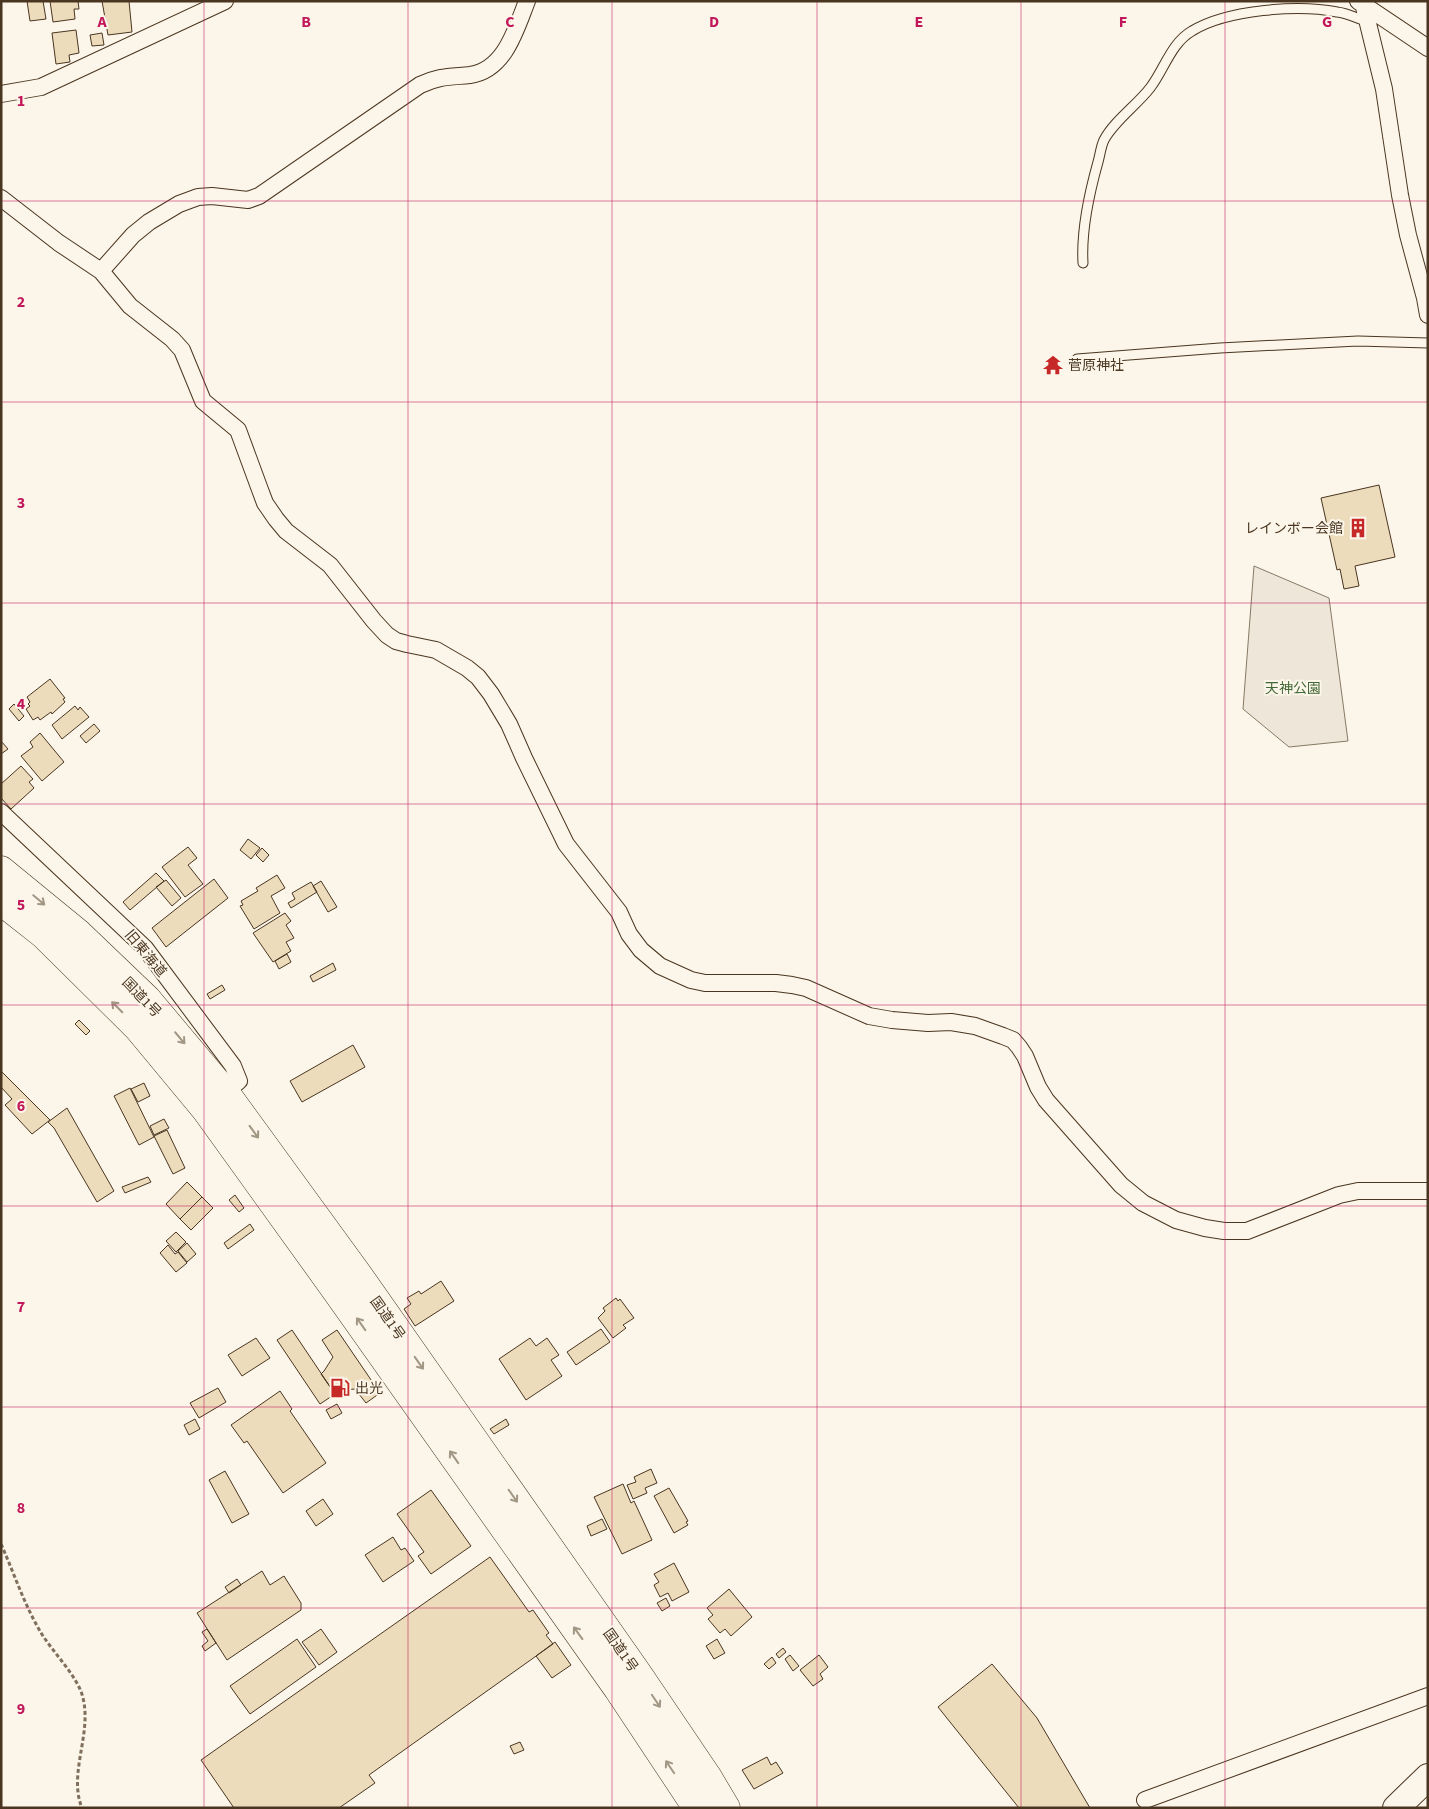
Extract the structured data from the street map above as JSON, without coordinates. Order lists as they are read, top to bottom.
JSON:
{
  "streets": {
    "highway": ["国道1号"],
    "street": ["旧東海道"]
  },
  "crossings": [
    ["旧東海道", "国道1号"]
  ],
  "parks": ["天神公園"],
  "places": {
    "temple": ["菅原神社"],
    "building": ["レインボー会館"],
    "fuel station": ["出光"]
  },
  "grid": {
    "columns": [
      "A",
      "B",
      "C",
      "D",
      "E",
      "F",
      "G"
    ],
    "rows": [
      "1",
      "2",
      "3",
      "4",
      "5",
      "6",
      "7",
      "8",
      "9"
    ]
  }
}
